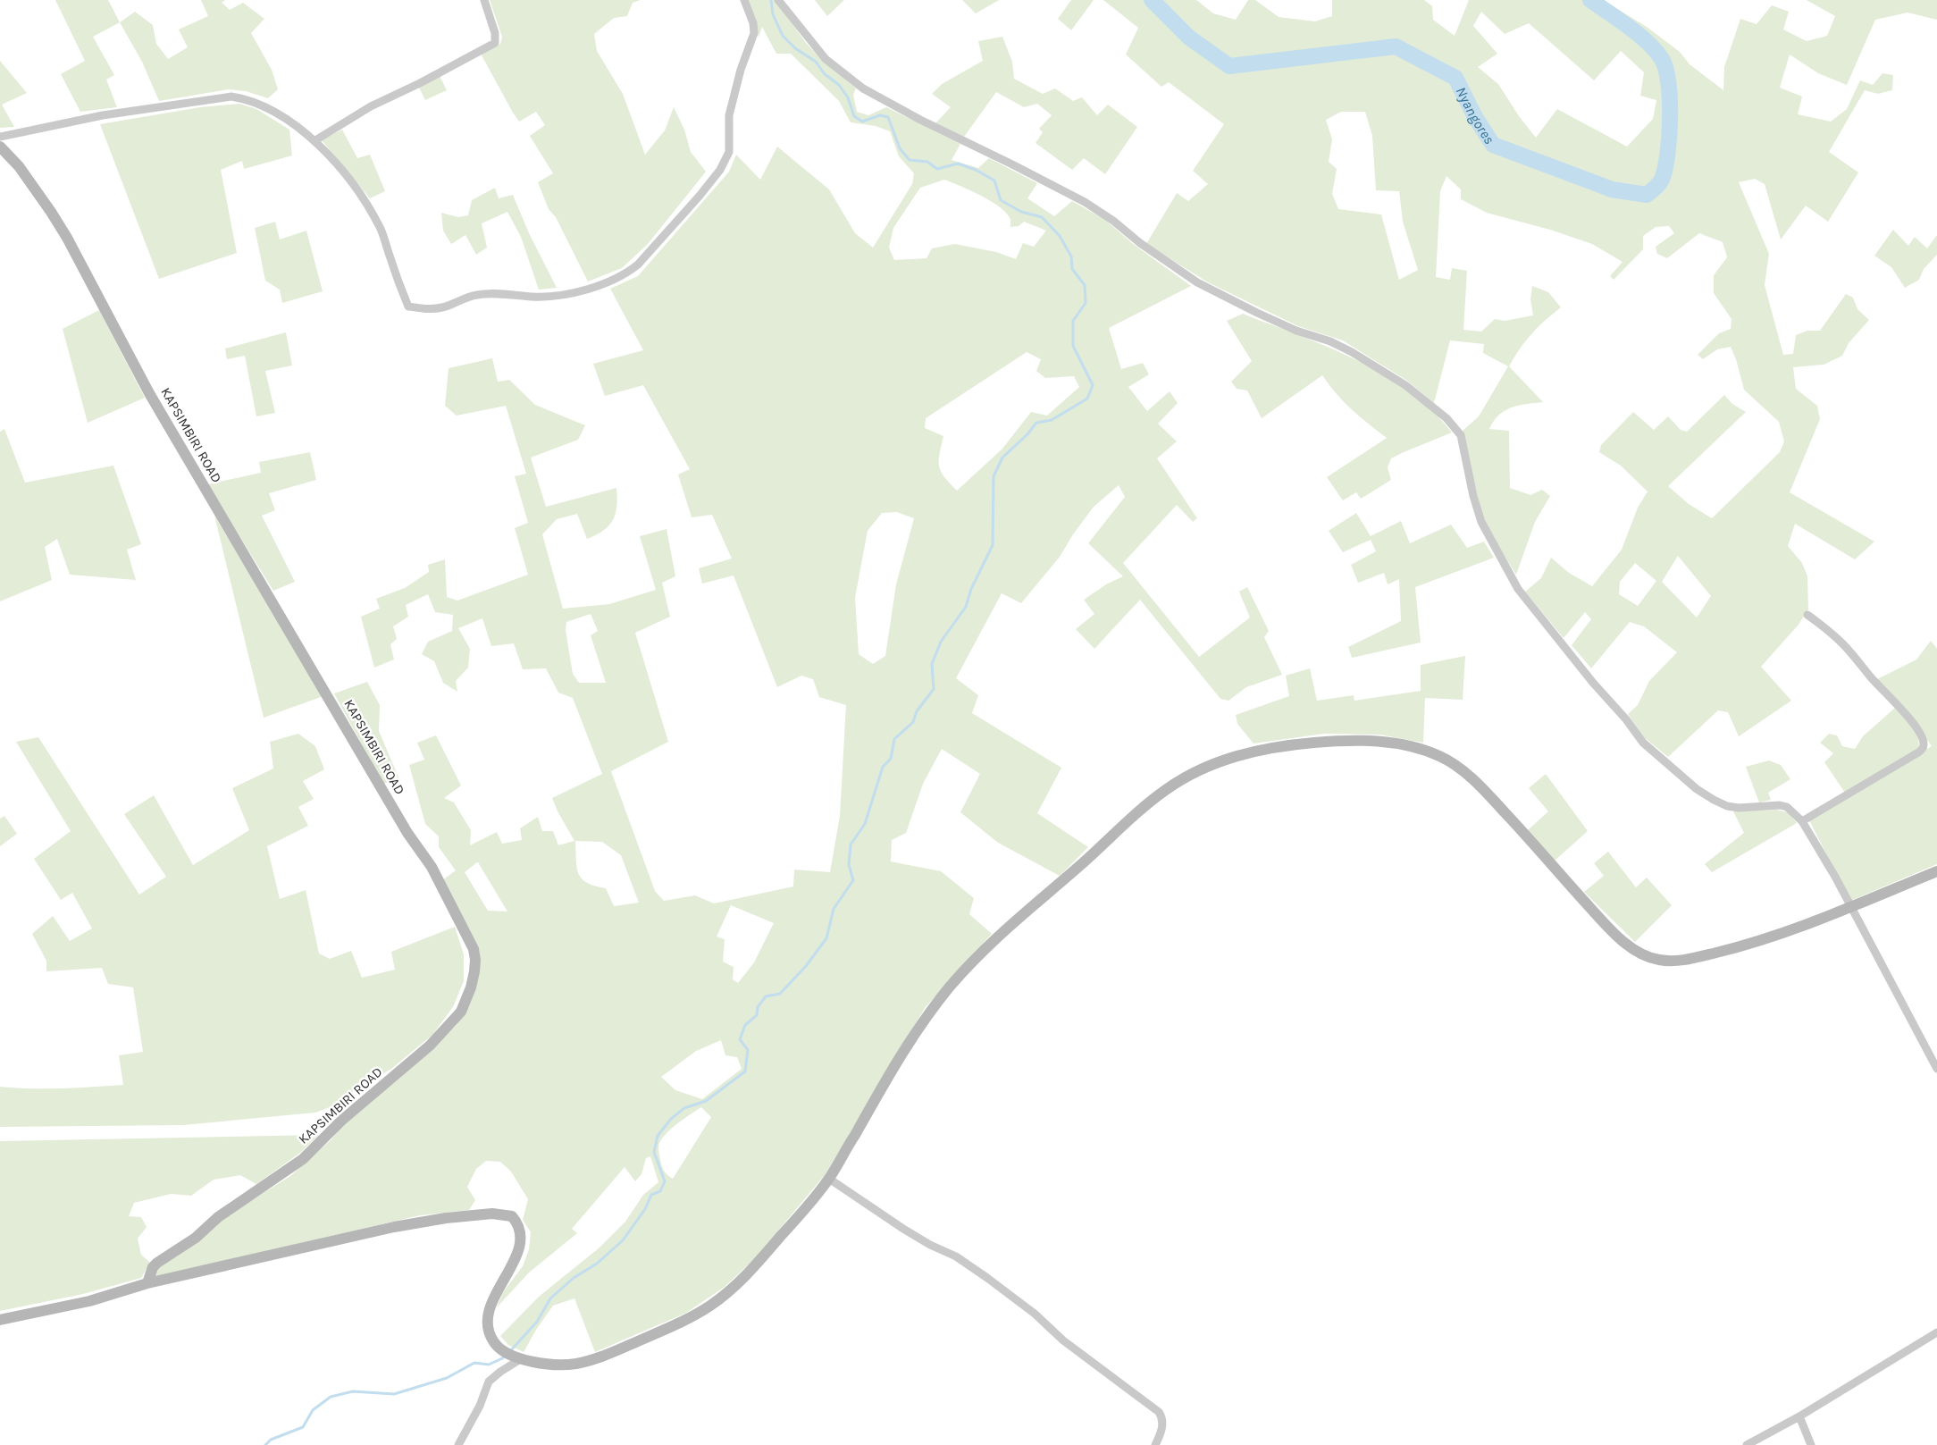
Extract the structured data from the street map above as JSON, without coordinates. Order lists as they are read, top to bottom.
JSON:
{
  "streets": {
    "street": ["KAPSIMBIRI ROAD"]
  },
  "water": ["Nyangores"]
}
